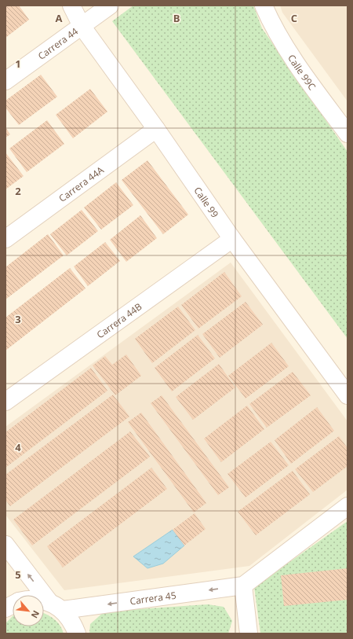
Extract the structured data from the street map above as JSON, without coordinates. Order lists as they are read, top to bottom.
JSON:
{
  "streets": {
    "street": [
      "Carrera 44",
      "Calle 99C",
      "Carrera 44A",
      "Calle 99",
      "Carrera 44B",
      "Carrera 45"
    ]
  },
  "crossings": [
    ["Carrera 44", "Calle 99"],
    ["Carrera 44A", "Calle 99"],
    ["Calle 99", "Carrera 44B"]
  ],
  "one_way": ["Carrera 45"],
  "north": "bottom right",
  "grid": {
    "columns": ["A", "B", "C"],
    "rows": [
      "1",
      "2",
      "3",
      "4",
      "5"
    ]
  }
}
